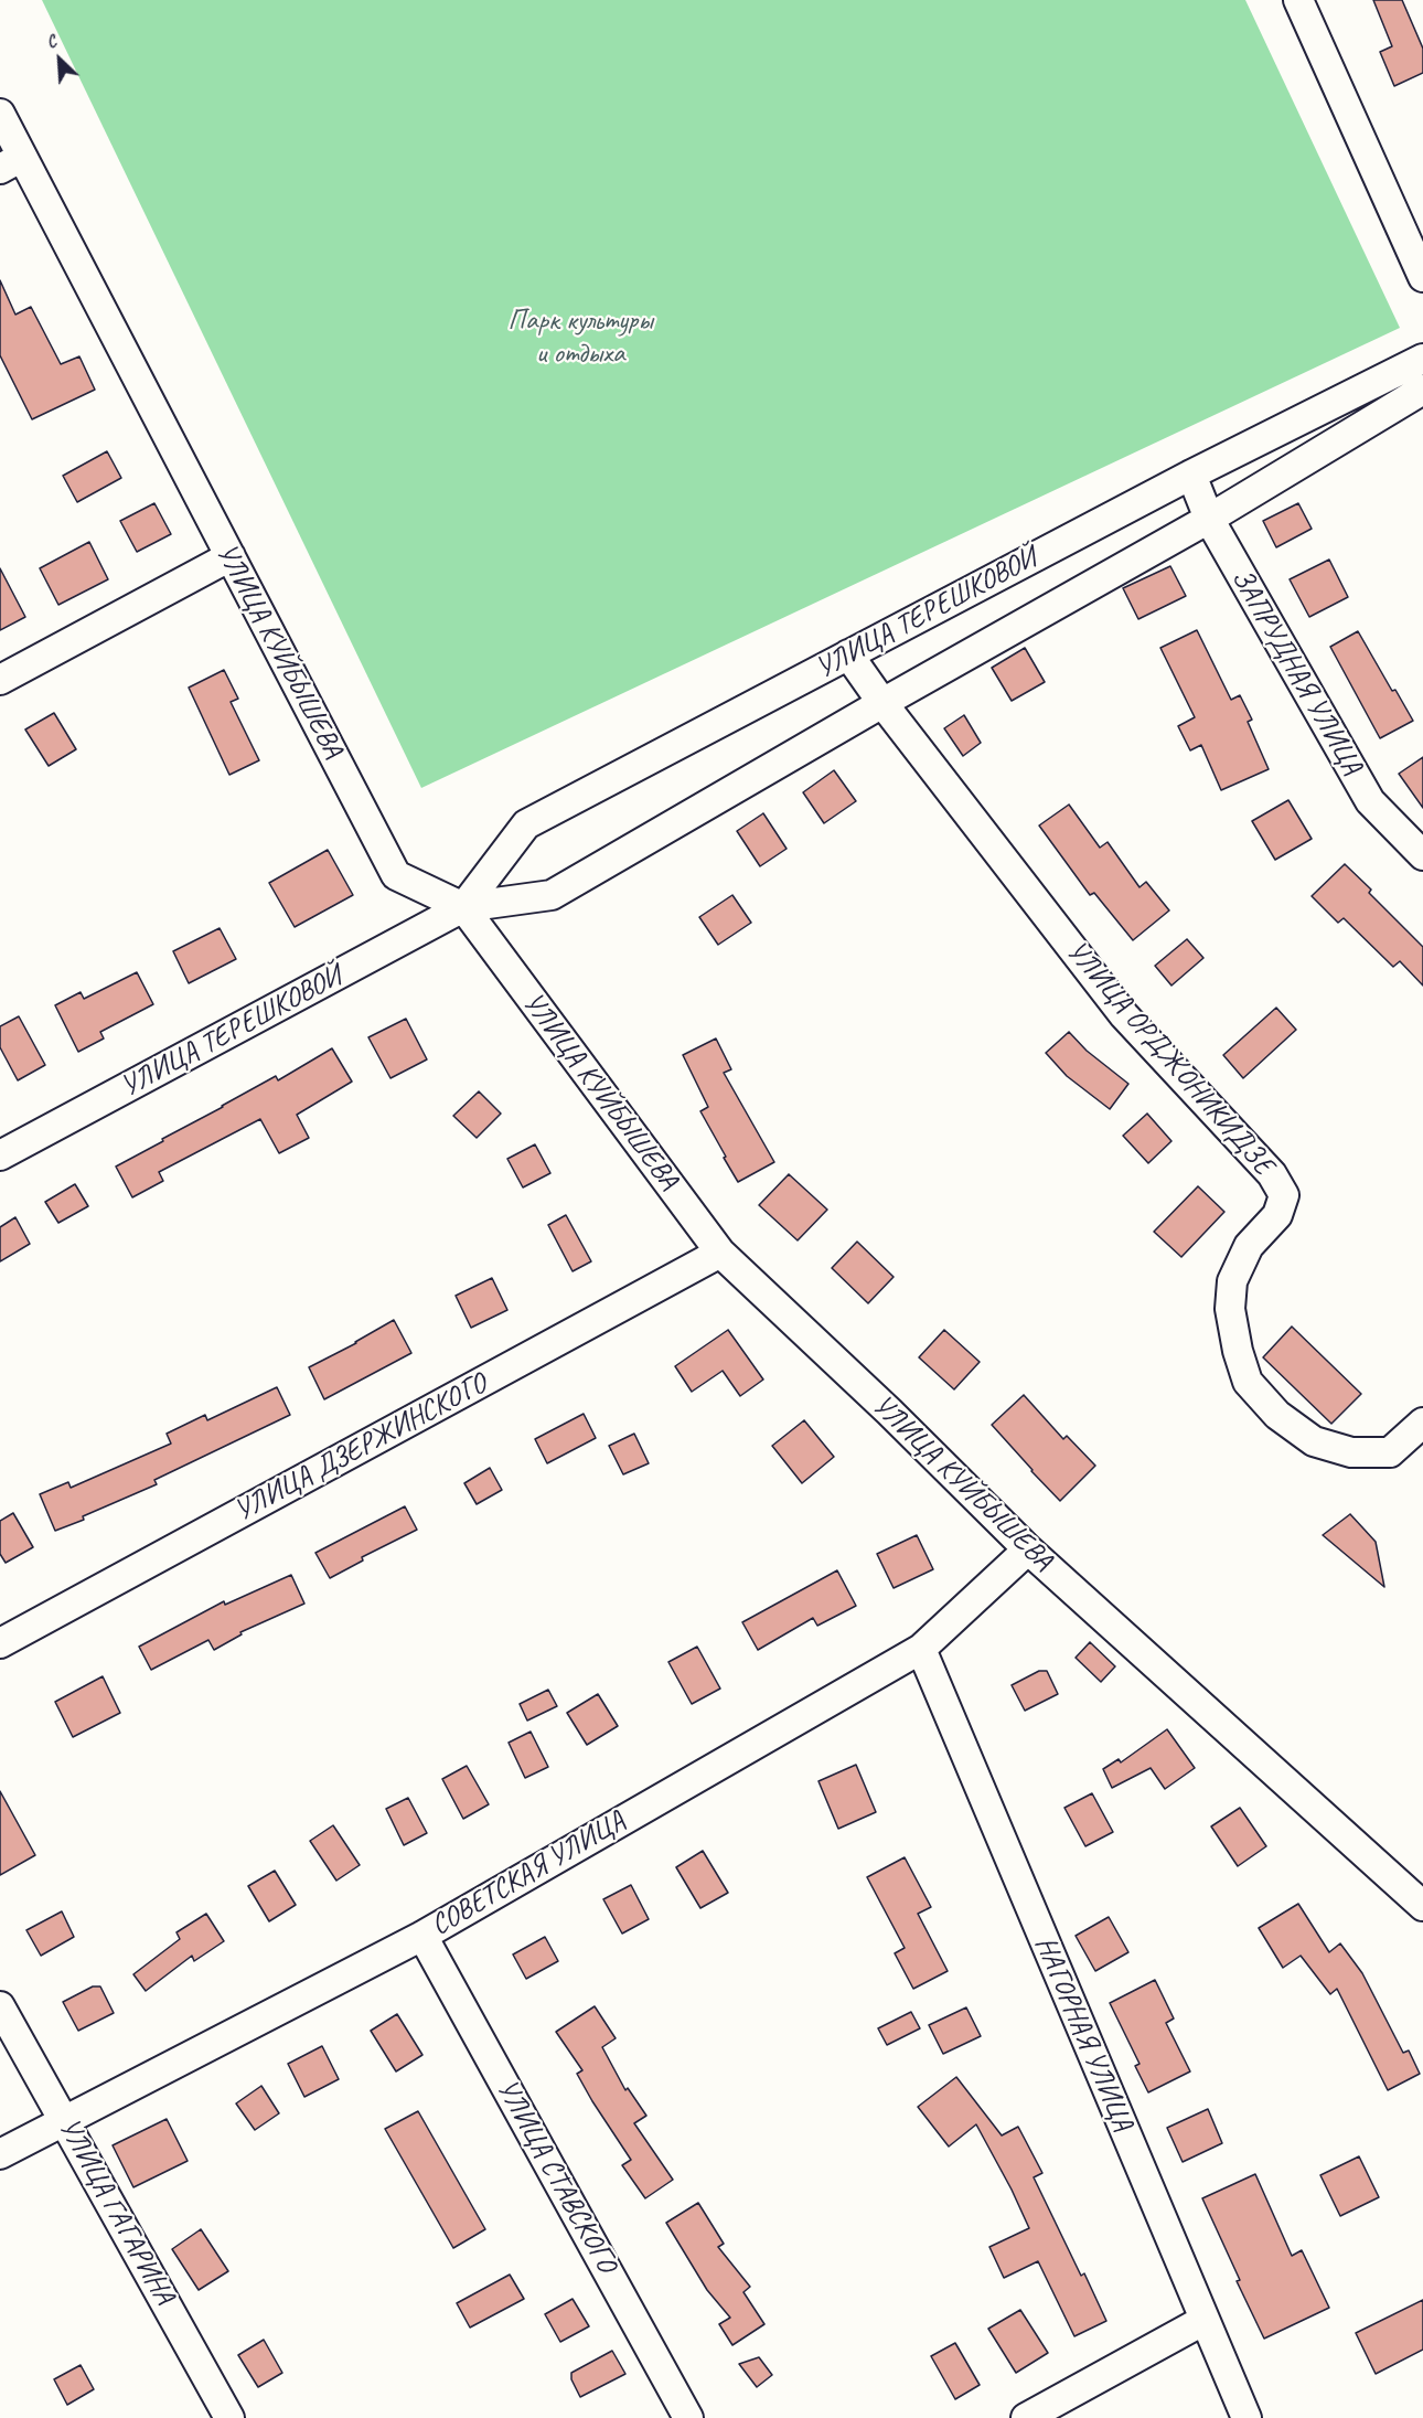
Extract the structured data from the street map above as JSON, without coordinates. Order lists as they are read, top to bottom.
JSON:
{
  "streets": {
    "street": [
      "УЛИЦА ТЕРЕШКОВОЙ",
      "УЛИЦА КУЙБЫШЕВА",
      "ЗАПРУДНАЯ УЛИЦА",
      "УЛИЦА ОРДЖОНИКИДЗЕ",
      "УЛИЦА ДЗЕРЖИНСКОГО",
      "СОВЕТСКАЯ УЛИЦА",
      "НАГОРНАЯ УЛИЦА",
      "УЛИЦА СТАВСКОГО",
      "УЛИЦА ГАГАРИНА"
    ]
  },
  "crossings": [
    ["УЛИЦА ТЕРЕШКОВОЙ", "УЛИЦА КУЙБЫШЕВА"],
    ["УЛИЦА ТЕРЕШКОВОЙ", "ЗАПРУДНАЯ УЛИЦА"],
    ["УЛИЦА ТЕРЕШКОВОЙ", "УЛИЦА ОРДЖОНИКИДЗЕ"],
    ["УЛИЦА КУЙБЫШЕВА", "УЛИЦА ДЗЕРЖИНСКОГО"],
    ["УЛИЦА КУЙБЫШЕВА", "СОВЕТСКАЯ УЛИЦА"],
    ["СОВЕТСКАЯ УЛИЦА", "НАГОРНАЯ УЛИЦА"],
    ["СОВЕТСКАЯ УЛИЦА", "УЛИЦА СТАВСКОГО"],
    ["СОВЕТСКАЯ УЛИЦА", "УЛИЦА ГАГАРИНА"]
  ],
  "parks": ["Парк культуры и отдыха"],
  "north": "top left"
}
